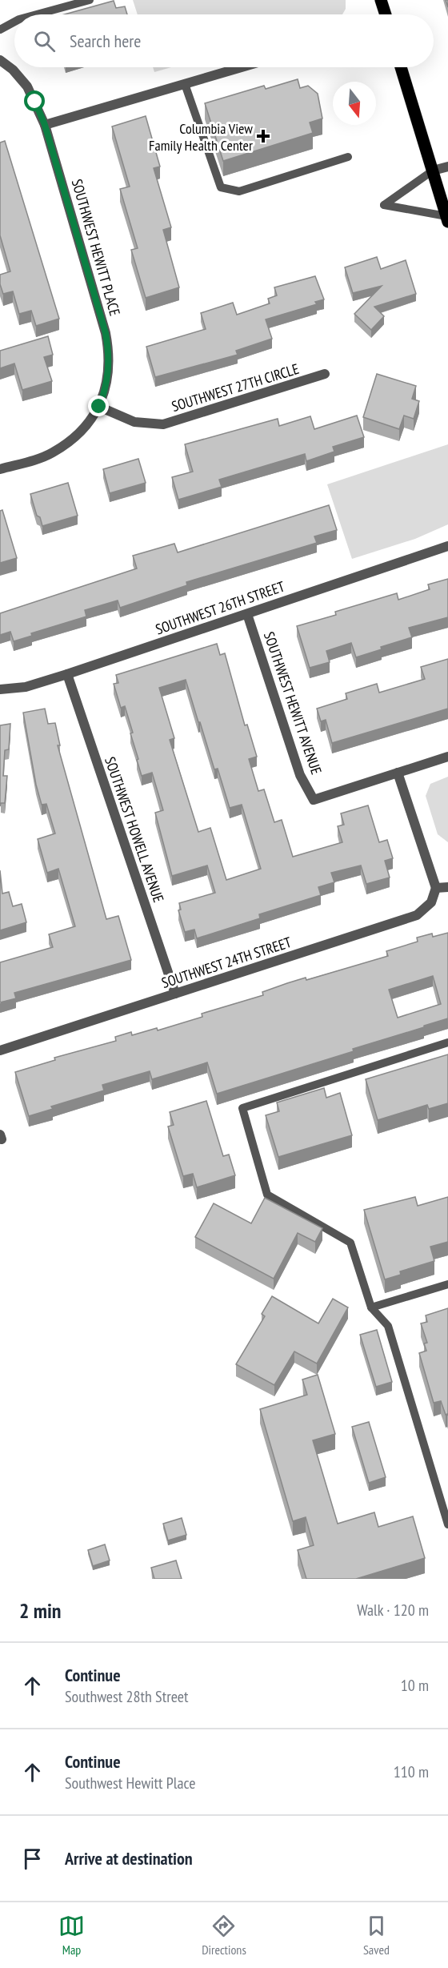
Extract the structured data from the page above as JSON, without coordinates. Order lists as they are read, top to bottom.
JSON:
{
  "streets": {
    "street": [
      "SOUTHWEST HEWITT PLACE",
      "SOUTHWEST 27TH CIRCLE",
      "SOUTHWEST 26TH STREET",
      "SOUTHWEST HEWITT AVENUE",
      "SOUTHWEST HOWELL AVENUE",
      "SOUTHWEST 24TH STREET"
    ]
  },
  "crossings": [
    ["SOUTHWEST HEWITT PLACE", "SOUTHWEST 27TH CIRCLE"],
    ["SOUTHWEST 26TH STREET", "SOUTHWEST HEWITT AVENUE"],
    ["SOUTHWEST 26TH STREET", "SOUTHWEST HOWELL AVENUE"],
    ["SOUTHWEST HOWELL AVENUE", "SOUTHWEST 24TH STREET"]
  ],
  "places": {
    "health": ["Columbia View Family Health Center"]
  },
  "north": "bottom",
  "page": {
    "search": "Search here",
    "heading": ["2 min", "Walk · 120 m"],
    "list": [
      ["Continue", "Southwest 28th Street", "10 m"],
      ["Continue", "Southwest Hewitt Place", "110 m"],
      "Arrive at destination"
    ],
    "nav": ["Map", "Directions", "Saved"]
  }
}
